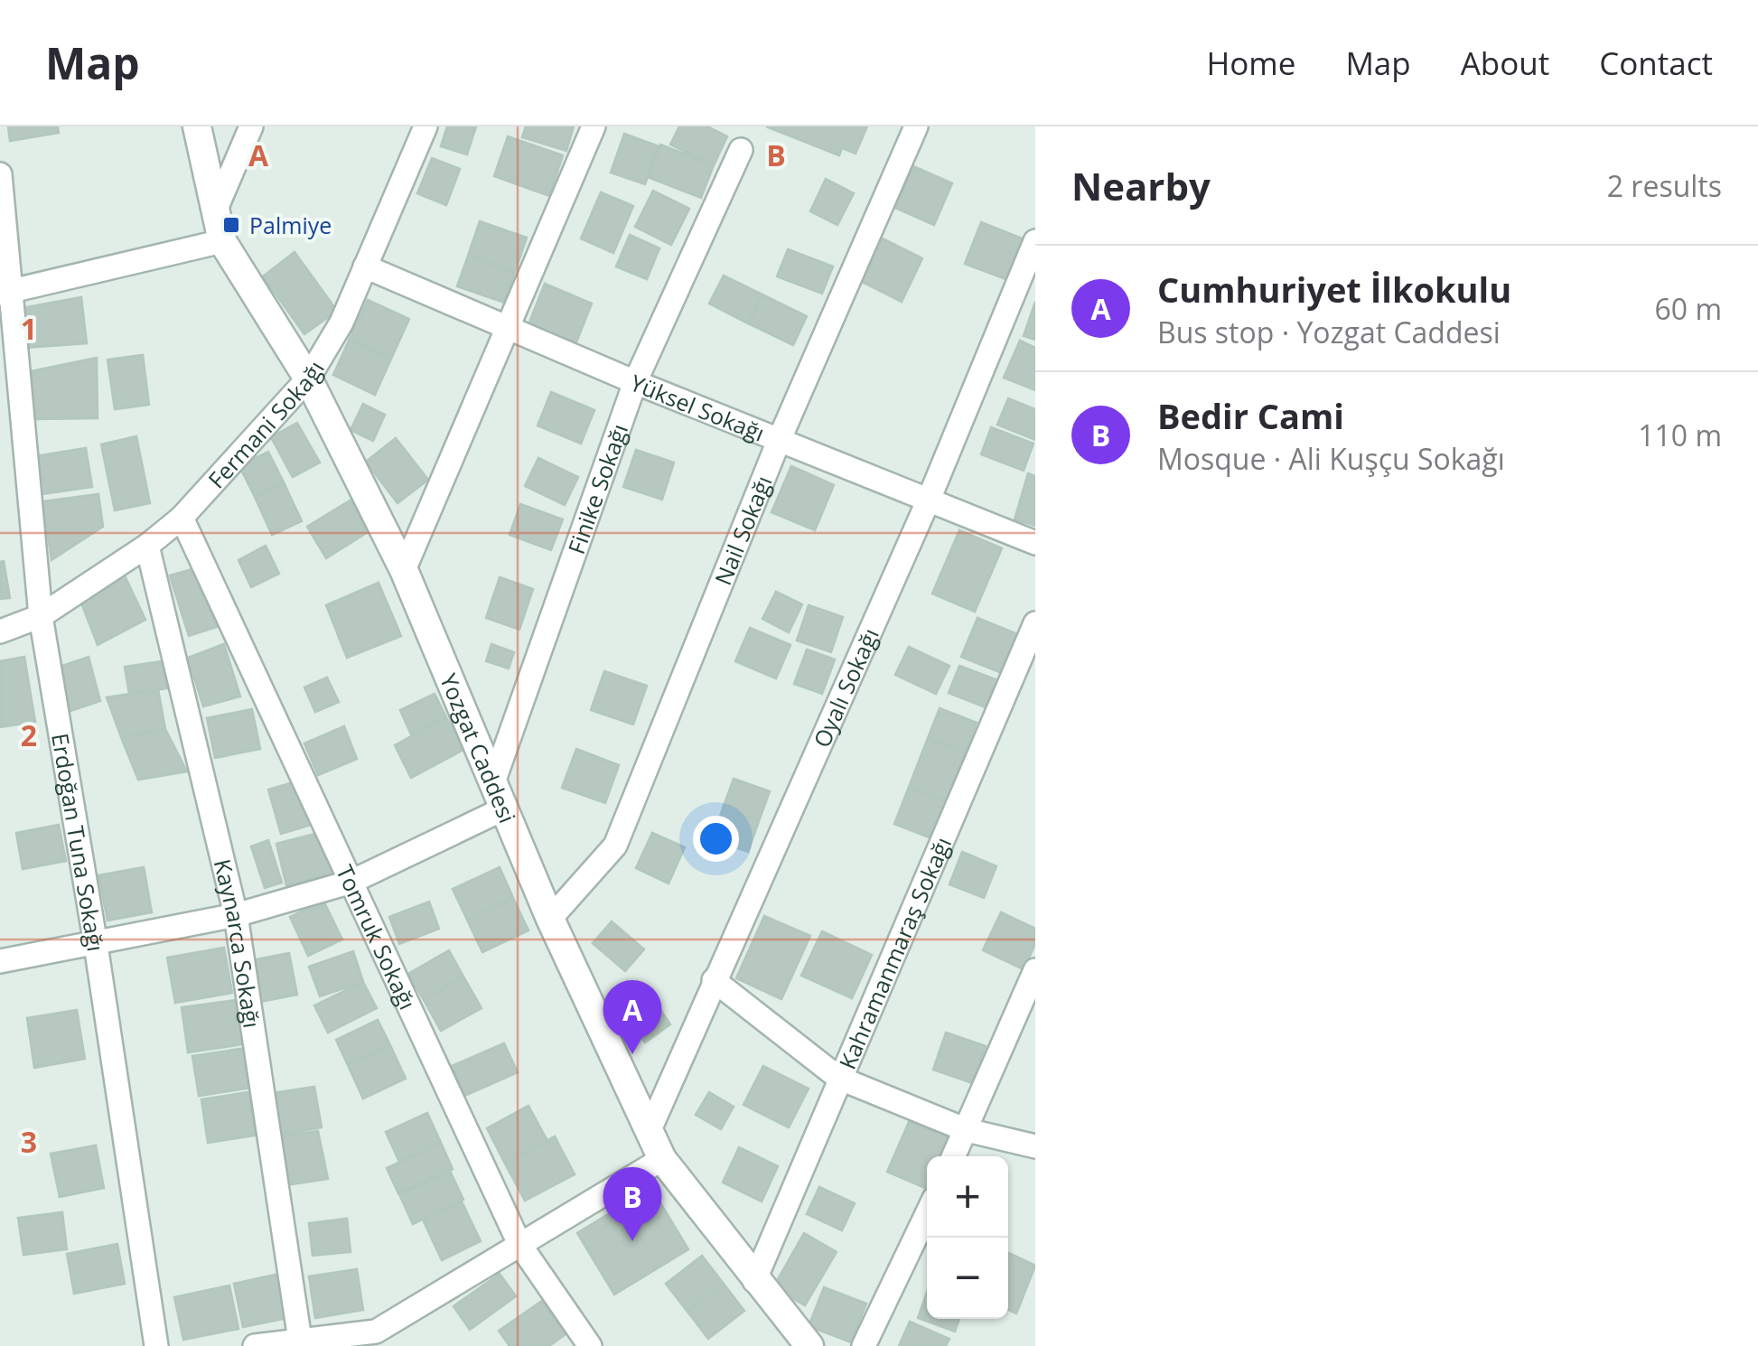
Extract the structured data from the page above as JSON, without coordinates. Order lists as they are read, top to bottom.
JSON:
{
  "streets": {
    "street": [
      "Yüksel Sokağı",
      "Fermani Sokağı",
      "Finike Sokağı",
      "Nail Sokağı",
      "Oyalı Sokağı",
      "Yozgat Caddesi",
      "Erdoğan Tuna Sokağı",
      "Tomruk Sokağı",
      "Kaynarca Sokağı",
      "Kahramanmaraş Sokağı"
    ]
  },
  "crossings": [
    ["Yüksel Sokağı", "Fermani Sokağı"],
    ["Yüksel Sokağı", "Finike Sokağı"],
    ["Yüksel Sokağı", "Nail Sokağı"],
    ["Yüksel Sokağı", "Oyalı Sokağı"],
    ["Fermani Sokağı", "Yozgat Caddesi"],
    ["Fermani Sokağı", "Erdoğan Tuna Sokağı"],
    ["Fermani Sokağı", "Tomruk Sokağı"],
    ["Fermani Sokağı", "Kaynarca Sokağı"],
    ["Finike Sokağı", "Yozgat Caddesi"],
    ["Nail Sokağı", "Yozgat Caddesi"],
    ["Oyalı Sokağı", "Yozgat Caddesi"],
    ["Yozgat Caddesi", "Kahramanmaraş Sokağı"]
  ],
  "places": {
    "transit": ["Palmiye"]
  },
  "page": {
    "header": "Map",
    "nav": [
      "Home",
      "Map",
      "About",
      "Contact"
    ],
    "heading": ["Nearby", "2 results"],
    "list": [
      {
        "mark": "A",
        "name": "Cumhuriyet İlkokulu",
        "note": "Bus stop · Yozgat Caddesi",
        "value": "60 m"
      },
      {
        "mark": "B",
        "name": "Bedir Cami",
        "note": "Mosque · Ali Kuşçu Sokağı",
        "value": "110 m"
      }
    ],
    "pins": ["A", "B"],
    "map_buttons": ["+", "−"]
  },
  "grid": {
    "columns": ["A", "B"],
    "rows": ["1", "2", "3"]
  }
}
